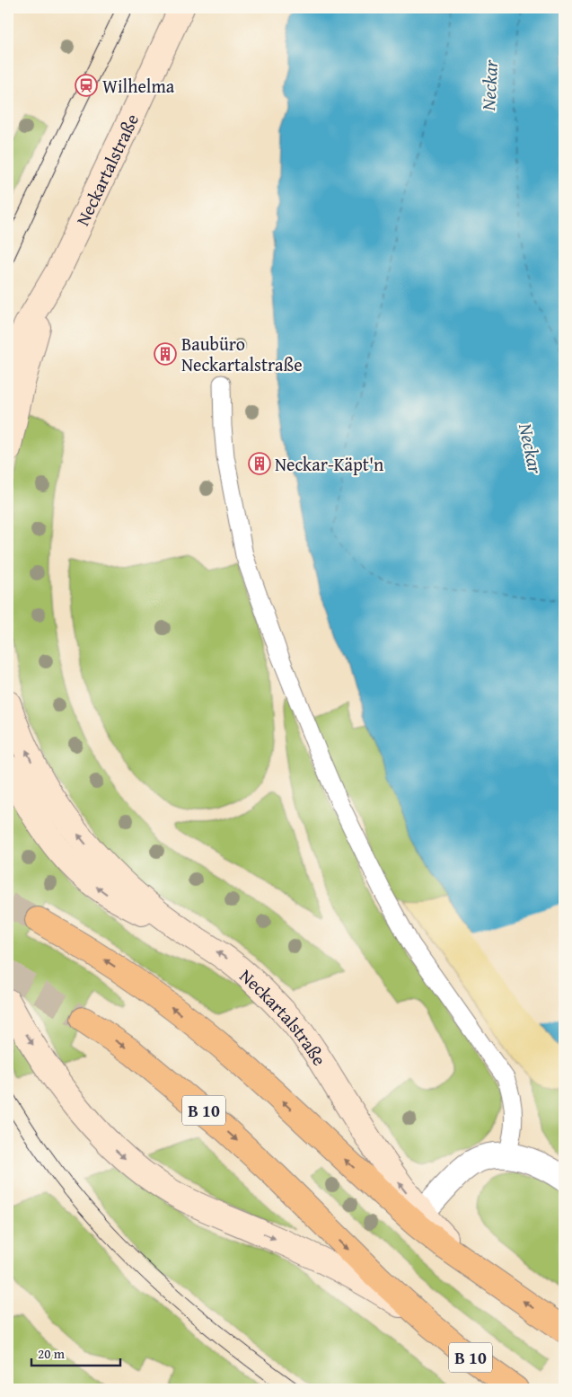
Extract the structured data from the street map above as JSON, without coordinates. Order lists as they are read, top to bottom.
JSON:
{
  "streets": {
    "main road": ["Neckartalstraße", "B 10"]
  },
  "water": ["Neckar"],
  "places": {
    "station": ["Wilhelma"],
    "building": ["Baubüro Neckartalstraße", "Neckar-Käpt'n"]
  },
  "scale_bar": "20 m"
}
